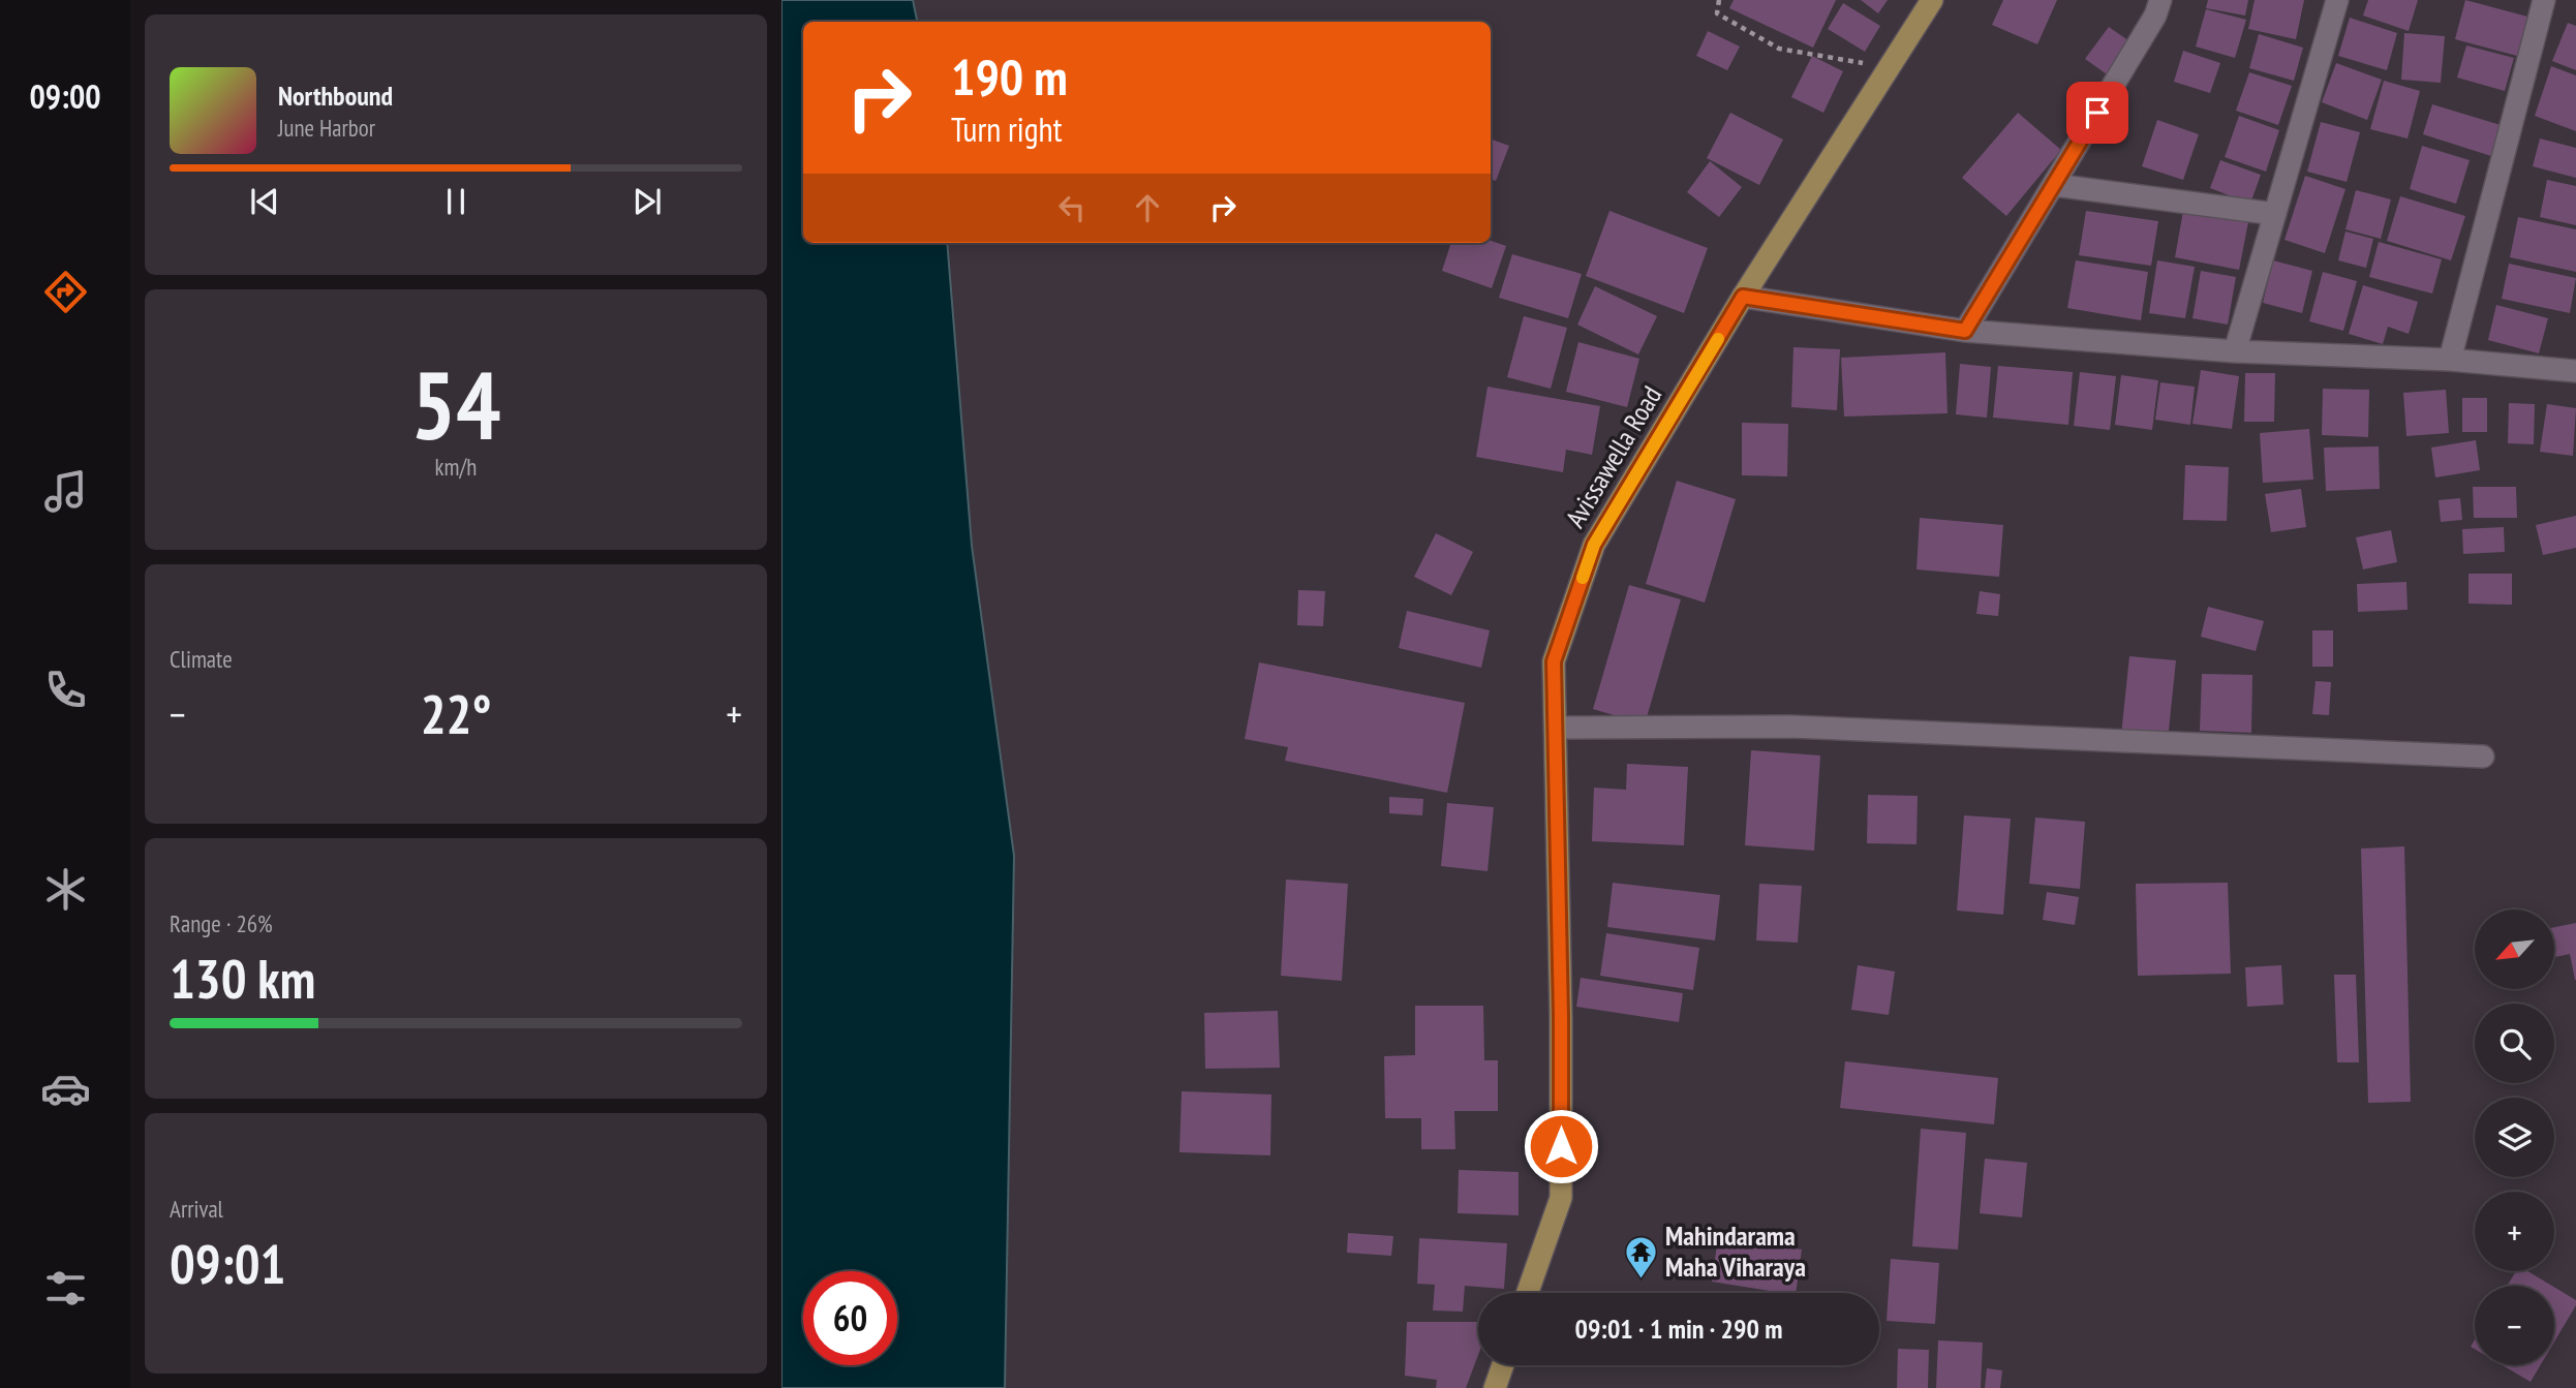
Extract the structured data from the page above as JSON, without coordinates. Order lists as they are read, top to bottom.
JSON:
{
  "streets": {
    "main road": ["Avissawella Road"]
  },
  "places": {
    "temple": ["Mahindarama Maha Viharaya"]
  },
  "north": "bottom left",
  "page": {
    "tabs": "09:00",
    "turn": ["190 m", "Turn right"],
    "song": ["Northbound", "June Harbor"],
    "tile": [
      ["54", "km/h"],
      "Climate",
      ["Range · 26%", "130 km"],
      ["Arrival", "09:01"]
    ],
    "heat": ["−", "22°", "+"],
    "map_buttons": ["+", "−"],
    "limit": "60",
    "trip": "09:01 · 1 min · 290 m"
  }
}
